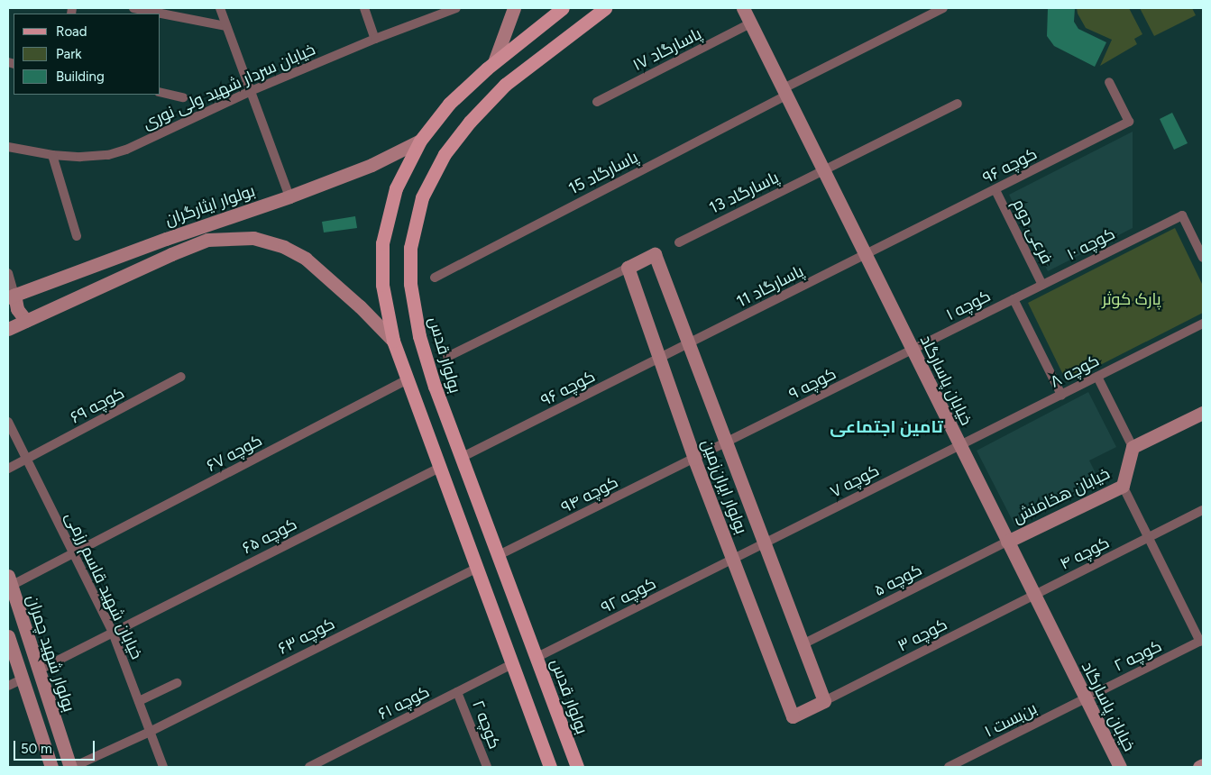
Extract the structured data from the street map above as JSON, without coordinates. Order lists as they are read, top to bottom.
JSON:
{
  "streets": {
    "main road": ["بولوار قدس"],
    "street": [
      "پاسارگاد ۱۷",
      "خیابان سردار شهید ولی نوری",
      "کوچه ۹۶",
      "پاسارگاد 15",
      "پاسارگاد 13",
      "بولوار ایثارگران",
      "فرعی دوم",
      "کوچه ۱۰",
      "پاسارگاد 11",
      "کوچه ۱",
      "کوچه ۸",
      "خیابان پاسارگاد",
      "کوچه ۹",
      "کوچه ۶۹",
      "کوچه ۶۷",
      "کوچه ۷",
      "بولوار ایران‌زمین",
      "کوچه ۹۴",
      "خیابان هخامنش",
      "کوچه ۶۵",
      "کوچه ۴",
      "کوچه ۵",
      "خیابان شهید قاسم رزمی",
      "کوچه ۹۲",
      "کوچه ۳",
      "کوچه ۶۳",
      "بولوار شهید چمران",
      "کوچه ۲",
      "کوچه ۶۱",
      "بن‌بست ۱"
    ]
  },
  "crossings": [
    ["پاسارگاد ۱۷", "خیابان پاسارگاد"],
    ["کوچه ۹۶", "فرعی دوم"],
    ["کوچه ۹۶", "پاسارگاد 11"],
    ["کوچه ۹۶", "بولوار قدس"],
    ["کوچه ۹۶", "خیابان پاسارگاد"],
    ["کوچه ۹۶", "بولوار ایران‌زمین"],
    ["پاسارگاد 15", "خیابان پاسارگاد"],
    ["پاسارگاد 13", "خیابان پاسارگاد"],
    ["فرعی دوم", "کوچه ۱۰"],
    ["کوچه ۱۰", "کوچه ۱"],
    ["پاسارگاد 11", "خیابان پاسارگاد"],
    ["پاسارگاد 11", "بولوار ایران‌زمین"],
    ["کوچه ۱", "خیابان پاسارگاد"],
    ["کوچه ۱", "کوچه ۹"],
    ["بولوار قدس", "کوچه ۹۴"],
    ["بولوار قدس", "کوچه ۹۲"],
    ["کوچه ۸", "خیابان پاسارگاد"],
    ["کوچه ۸", "کوچه ۷"],
    ["خیابان پاسارگاد", "کوچه ۹"],
    ["خیابان پاسارگاد", "کوچه ۷"],
    ["خیابان پاسارگاد", "خیابان هخامنش"],
    ["خیابان پاسارگاد", "کوچه ۴"],
    ["خیابان پاسارگاد", "کوچه ۵"],
    ["خیابان پاسارگاد", "کوچه ۳"],
    ["خیابان پاسارگاد", "کوچه ۲"],
    ["خیابان پاسارگاد", "بن‌بست ۱"],
    ["کوچه ۹", "بولوار ایران‌زمین"],
    ["کوچه ۹", "کوچه ۹۴"],
    ["کوچه ۶۹", "خیابان شهید قاسم رزمی"],
    ["کوچه ۶۷", "خیابان شهید قاسم رزمی"],
    ["کوچه ۶۷", "بولوار شهید چمران"],
    ["کوچه ۷", "بولوار ایران‌زمین"],
    ["کوچه ۷", "کوچه ۹۲"],
    ["بولوار ایران‌زمین", "کوچه ۹۴"],
    ["بولوار ایران‌زمین", "کوچه ۵"],
    ["بولوار ایران‌زمین", "کوچه ۹۲"],
    ["بولوار ایران‌زمین", "کوچه ۳"],
    ["خیابان هخامنش", "کوچه ۵"],
    ["کوچه ۶۵", "خیابان شهید قاسم رزمی"],
    ["کوچه ۶۵", "بولوار شهید چمران"],
    ["کوچه ۴", "کوچه ۳"],
    ["خیابان شهید قاسم رزمی", "کوچه ۶۳"],
    ["کوچه ۶۳", "بولوار شهید چمران"],
    ["کوچه ۲", "کوچه ۶۱"],
    ["کوچه ۲", "بن‌بست ۱"]
  ],
  "districts": ["تامین اجتماعی"],
  "parks": ["پارک کوثر"],
  "legend": ["Road", "Park", "Building"],
  "scale_bar": "50 m"
}
